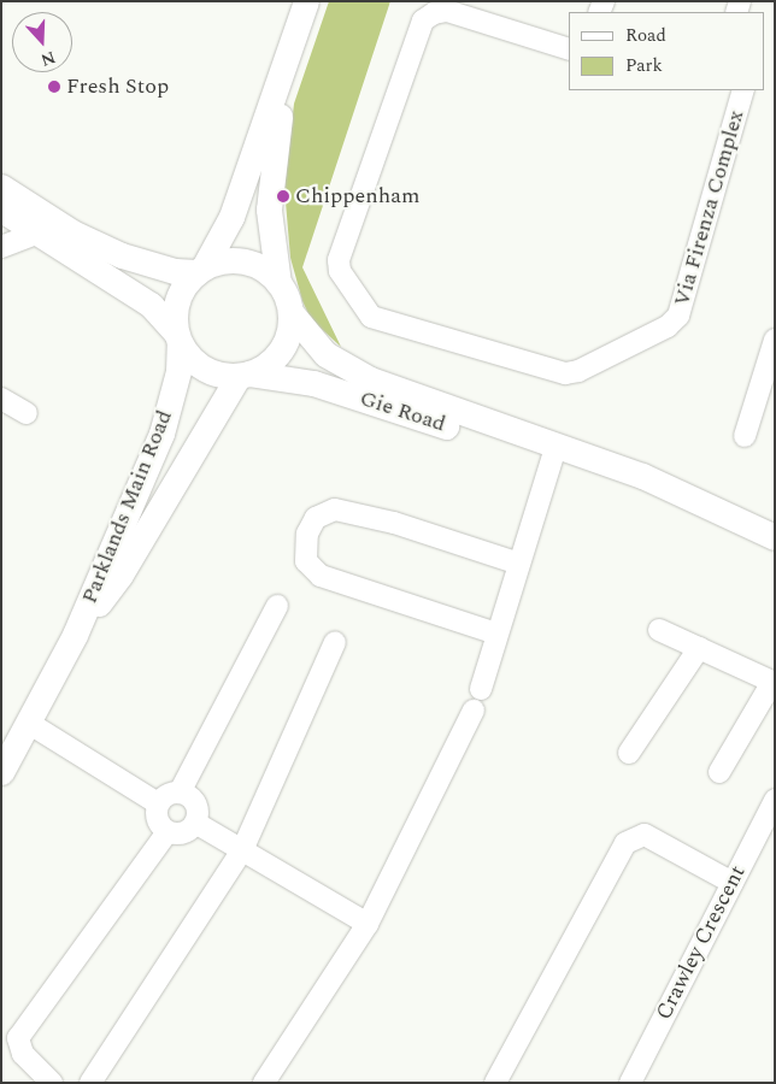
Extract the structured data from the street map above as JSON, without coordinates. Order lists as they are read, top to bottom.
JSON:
{
  "streets": {
    "street": [
      "Via Firenza Complex",
      "Gie Road",
      "Parklands Main Road",
      "Crawley Crescent"
    ]
  },
  "crossings": [
    ["Gie Road", "Parklands Main Road"]
  ],
  "places": ["Fresh Stop", "Chippenham"],
  "legend": ["Road", "Park"],
  "north": "bottom"
}
